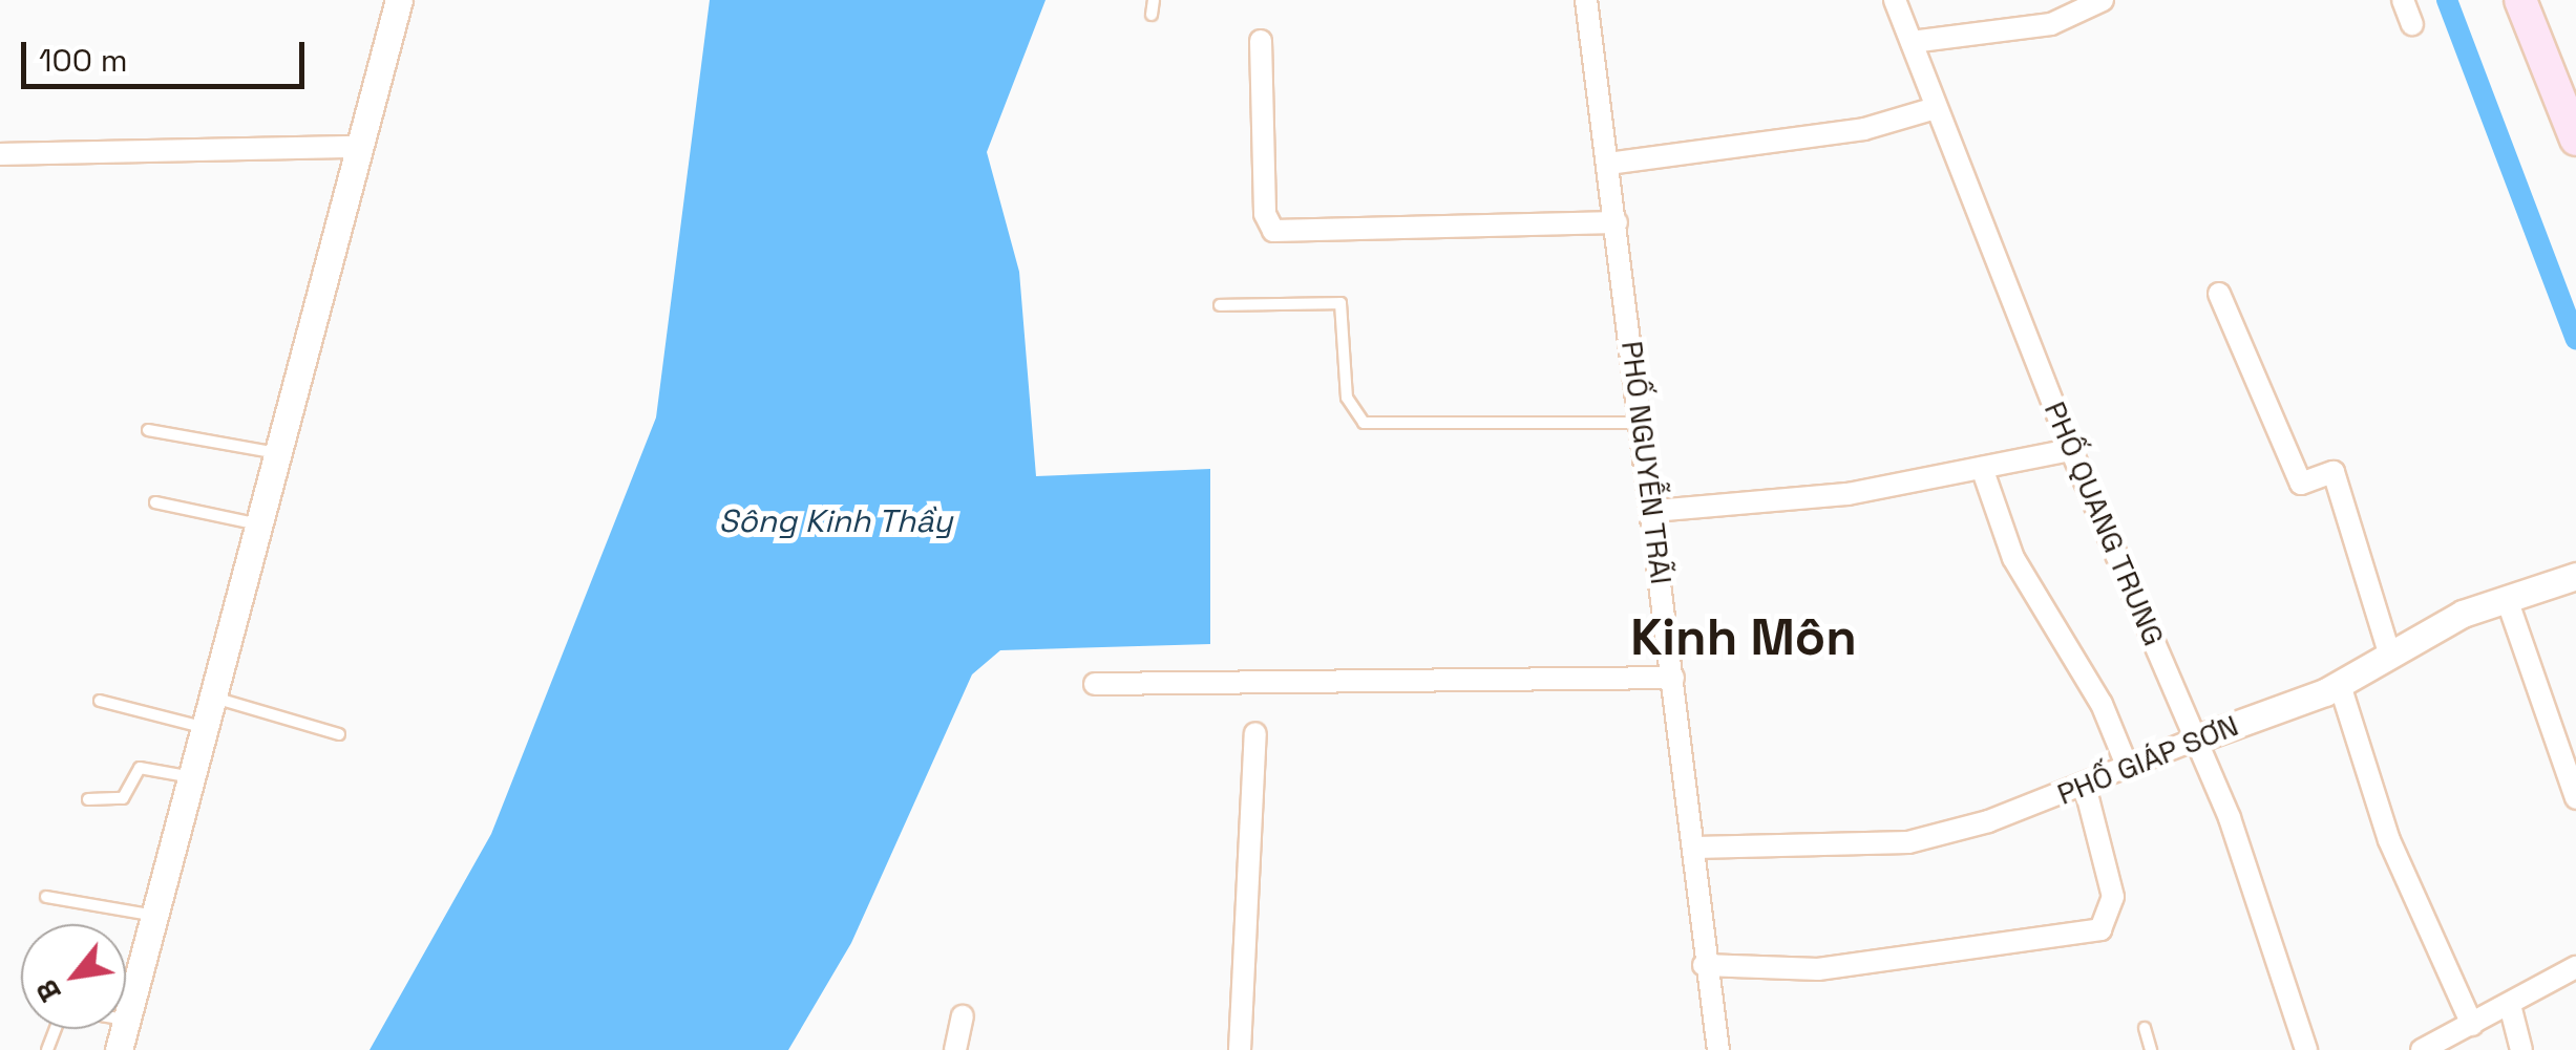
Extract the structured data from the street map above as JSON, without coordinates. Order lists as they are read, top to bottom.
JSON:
{
  "streets": {
    "street": ["PHỐ NGUYỄN TRÃI", "PHỐ QUANG TRUNG", "PHỐ GIÁP SƠN"]
  },
  "crossings": [
    ["PHỐ NGUYỄN TRÃI", "PHỐ GIÁP SƠN"],
    ["PHỐ QUANG TRUNG", "PHỐ GIÁP SƠN"]
  ],
  "districts": ["Kinh Môn"],
  "water": ["Sông Kinh Thầy"],
  "scale_bar": "100 m",
  "north": "bottom left"
}
